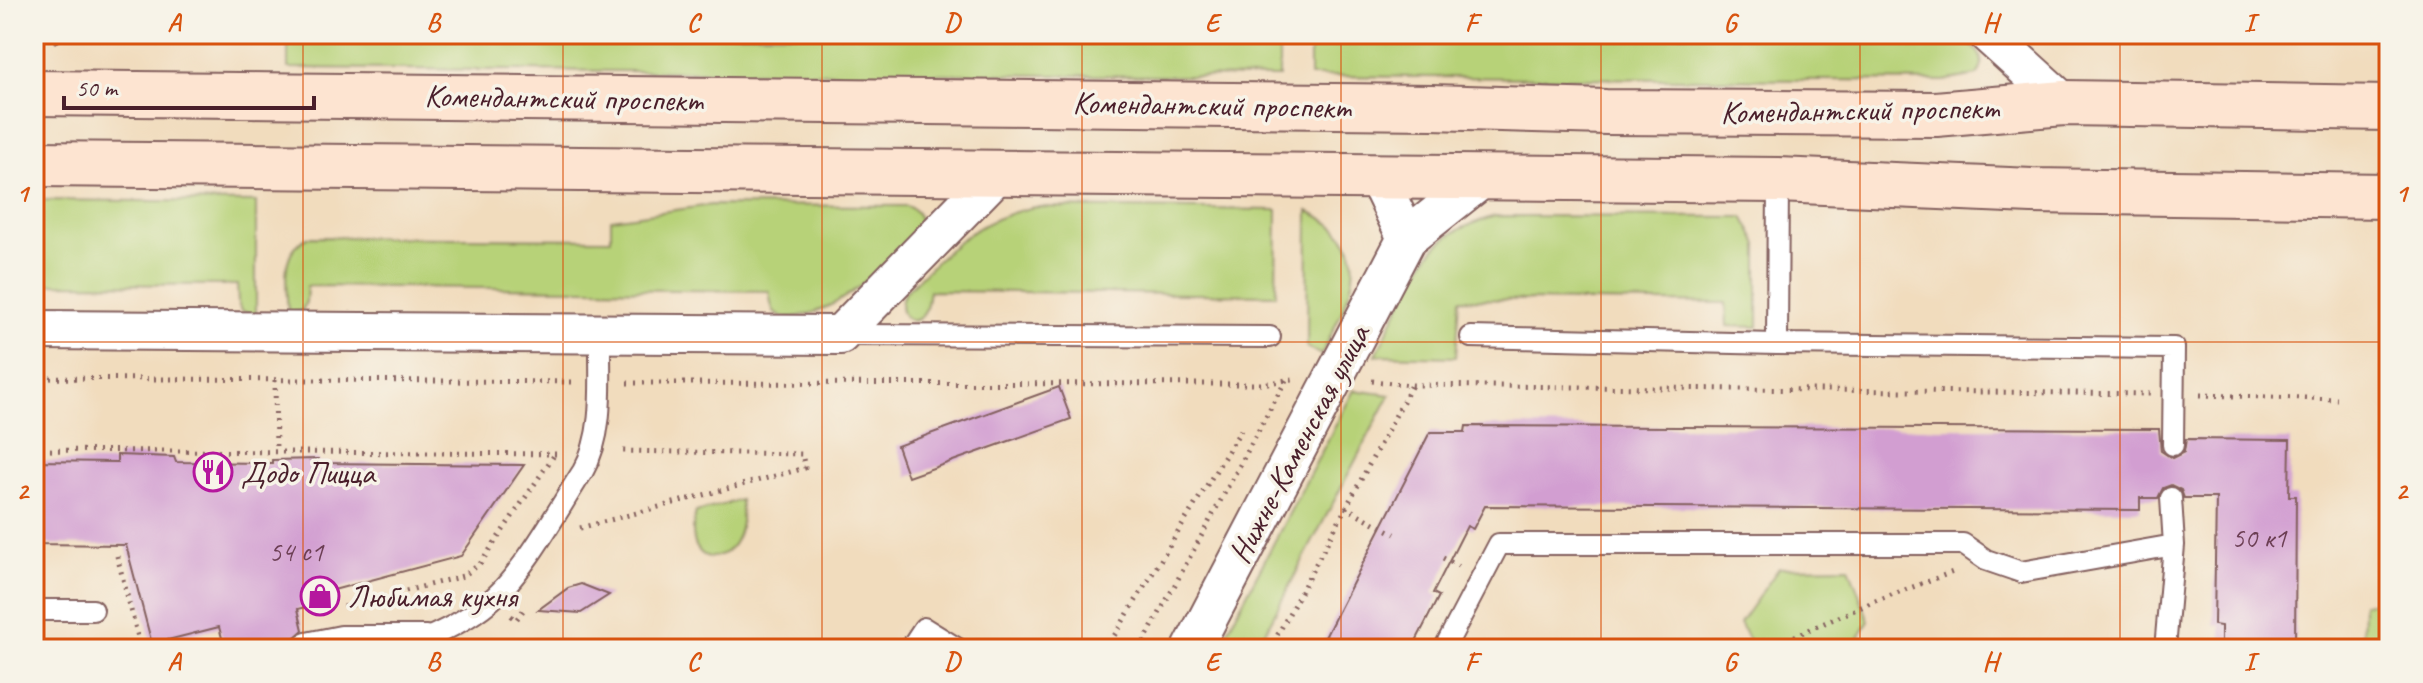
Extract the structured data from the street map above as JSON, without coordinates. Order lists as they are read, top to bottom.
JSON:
{
  "streets": {
    "main road": ["Комендантский проспект"],
    "street": ["Нижне-Каменская улица"]
  },
  "places": {
    "restaurant": ["Додо Пицца"],
    "shop": ["Любимая кухня"]
  },
  "house_numbers": ["50 к1", "54 с1"],
  "scale_bar": "50 m",
  "grid": {
    "columns": [
      "A",
      "B",
      "C",
      "D",
      "E",
      "F",
      "G",
      "H",
      "I"
    ],
    "rows": ["1", "2"]
  }
}
